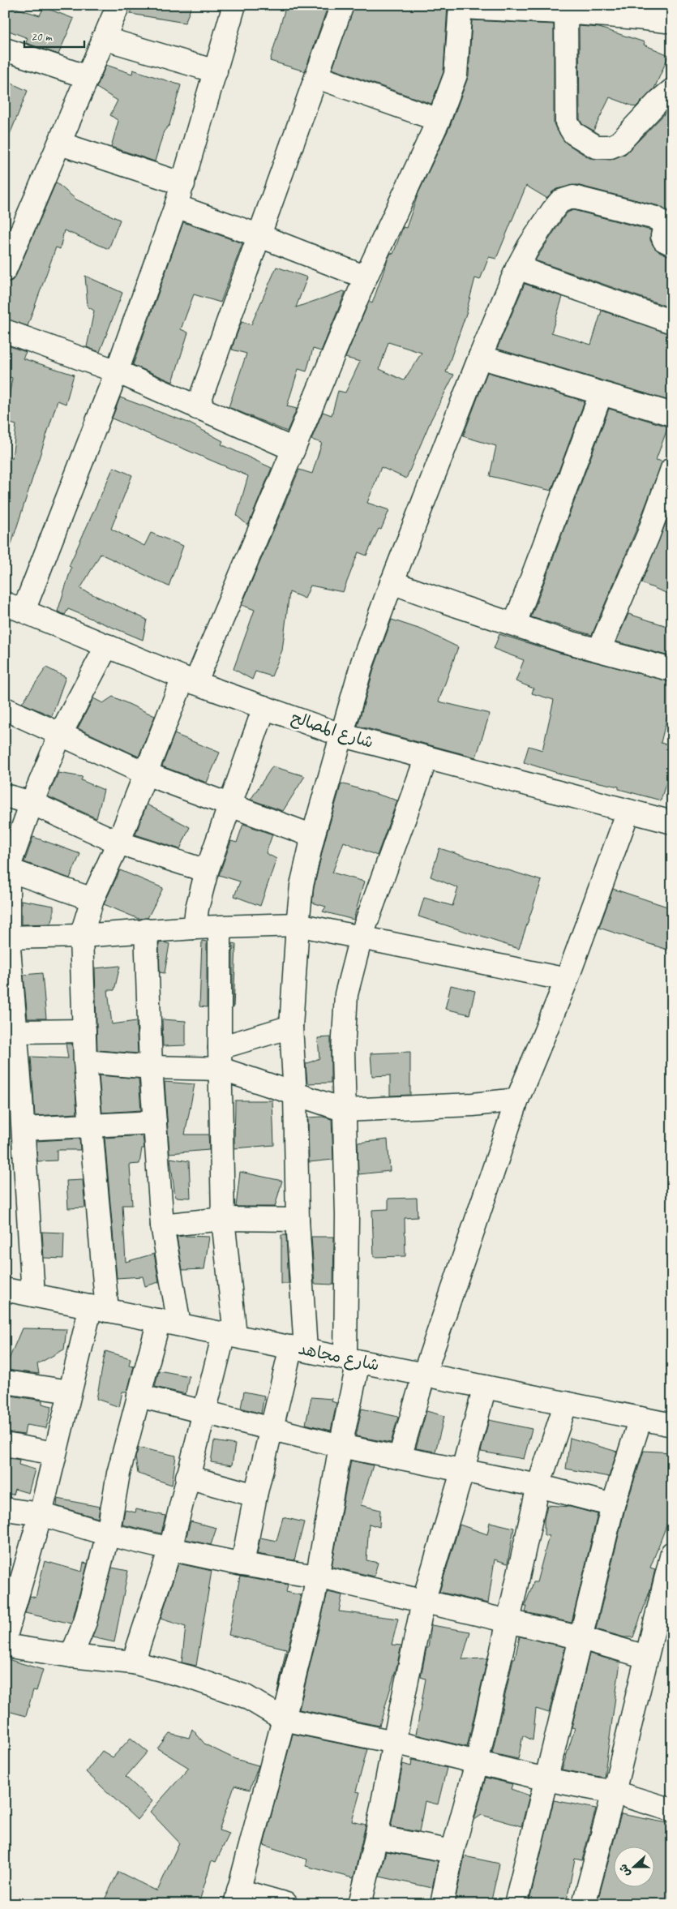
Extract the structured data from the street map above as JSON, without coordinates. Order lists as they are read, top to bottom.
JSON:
{
  "streets": {
    "street": ["شارع المصالح", "شارع مجاهد"]
  },
  "scale_bar": "20 m",
  "north": "left"
}
